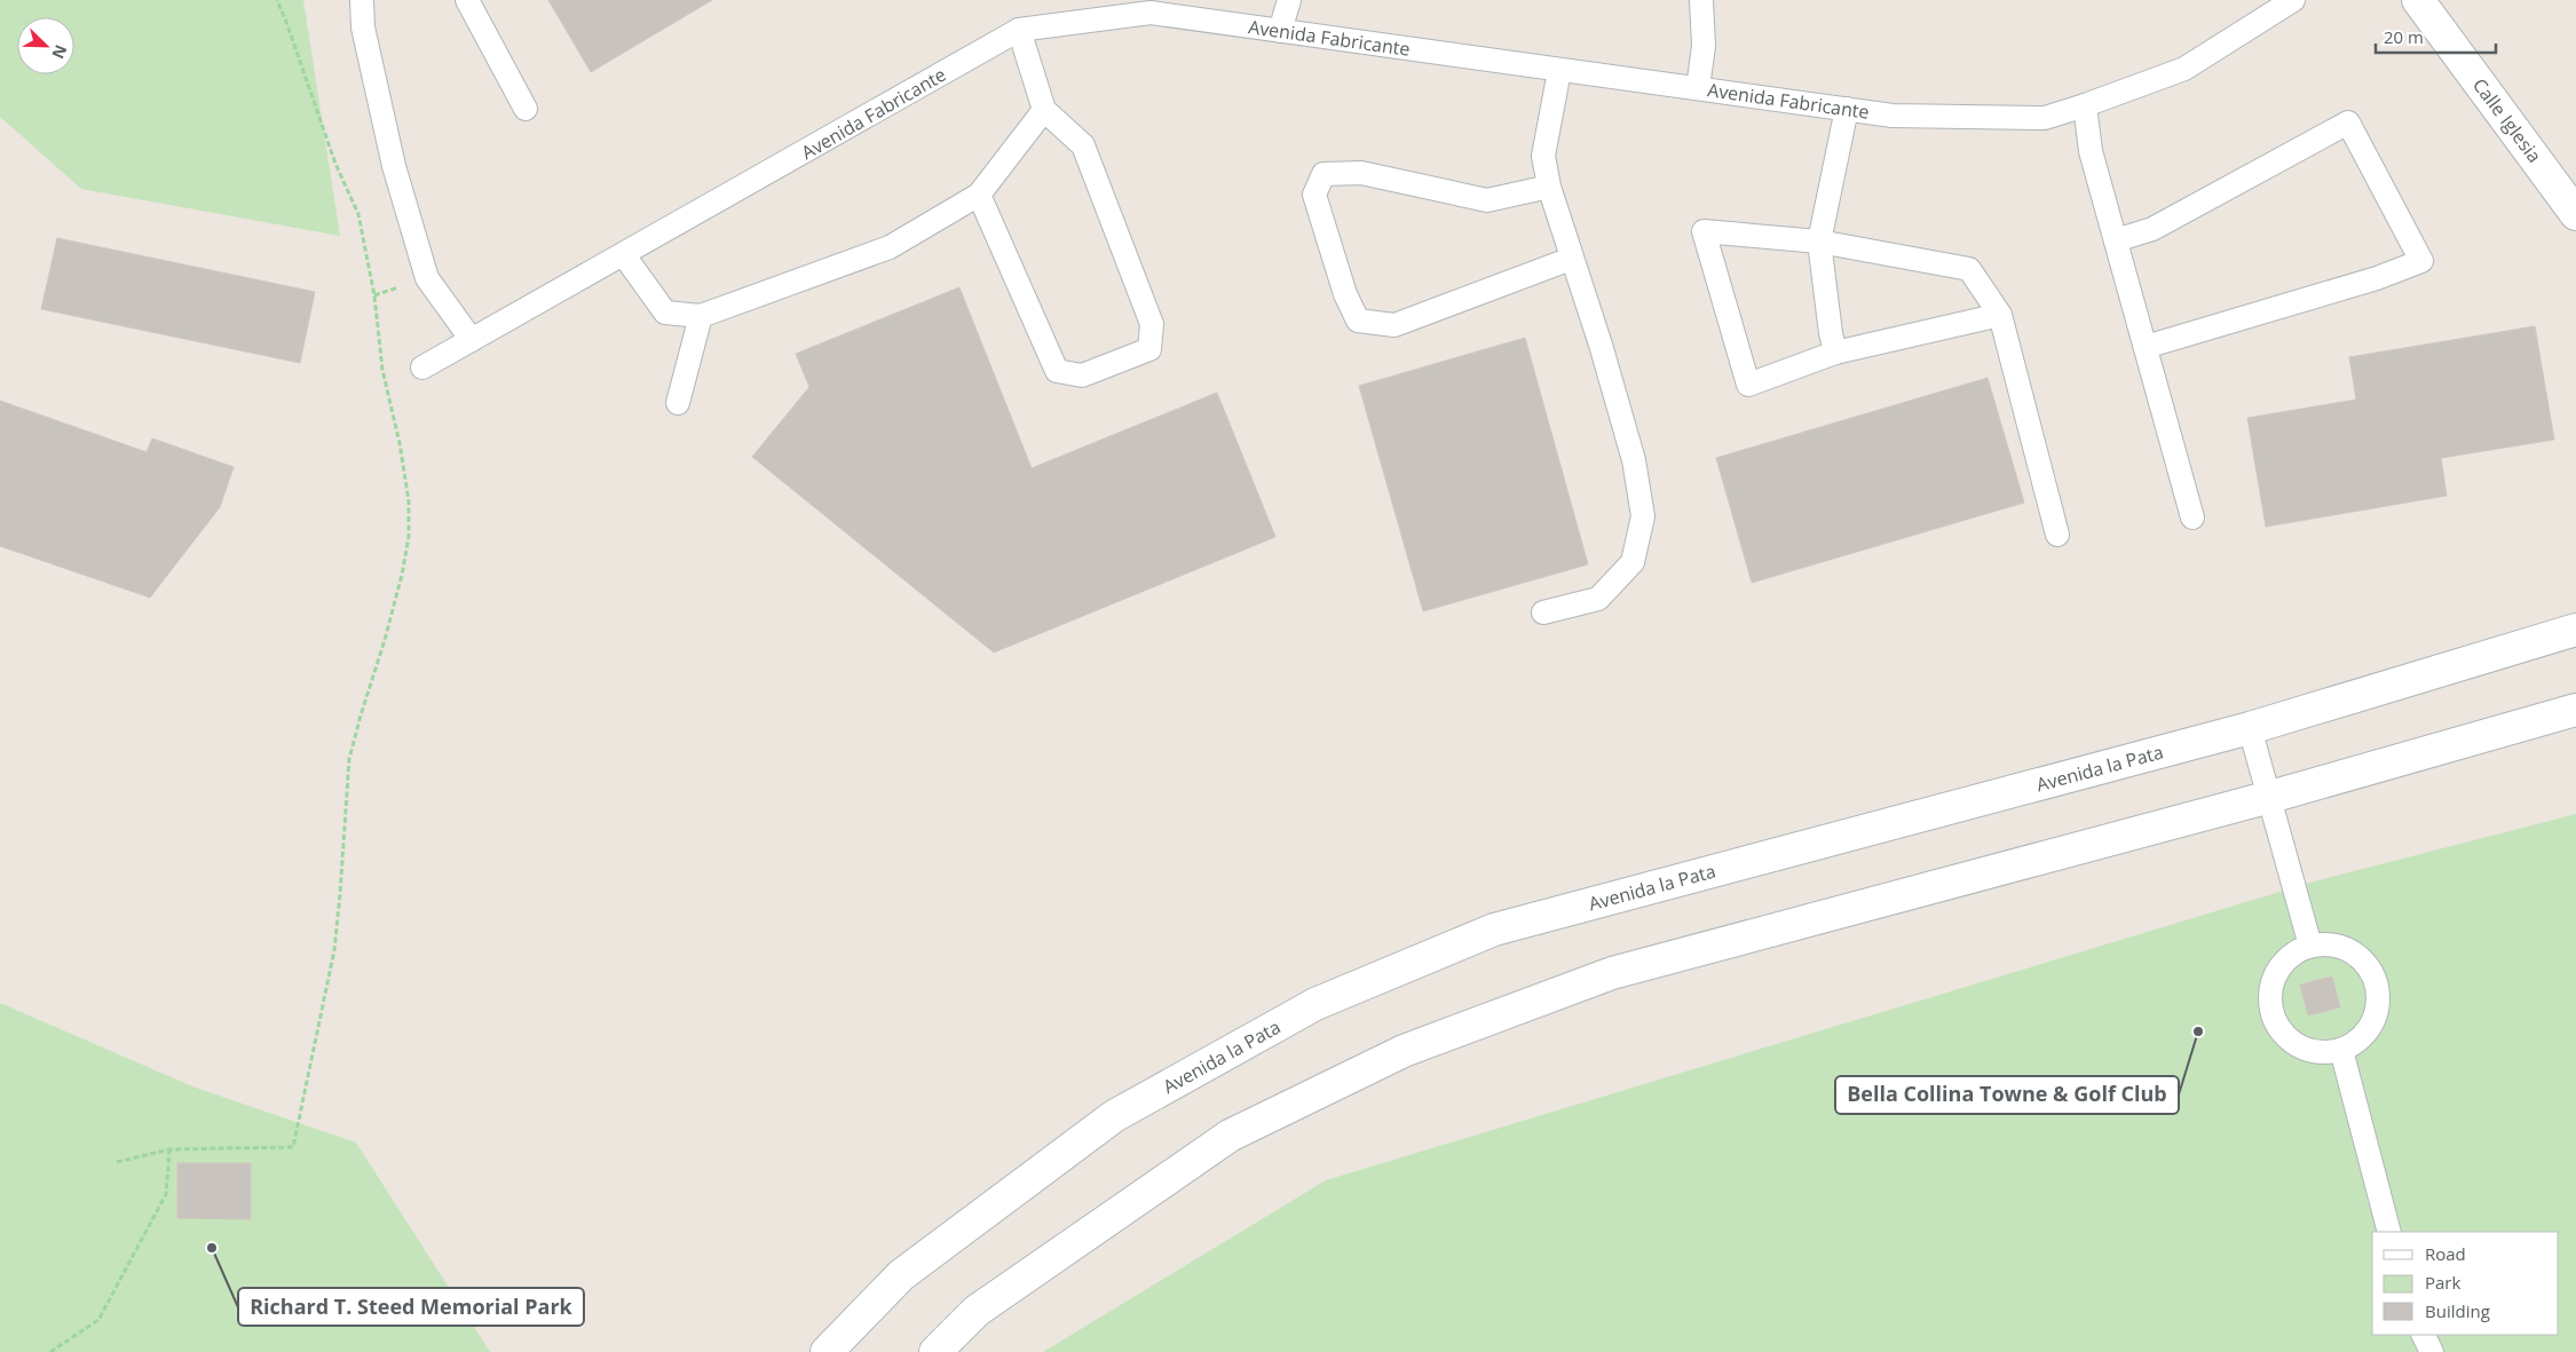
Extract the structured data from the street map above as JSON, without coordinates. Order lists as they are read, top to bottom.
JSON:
{
  "streets": {
    "main road": ["Calle Iglesia", "Avenida la Pata"],
    "lane": ["Avenida Fabricante"]
  },
  "places": ["Bella Collina Towne & Golf Club", "Richard T. Steed Memorial Park"],
  "legend": ["Road", "Park", "Building"],
  "scale_bar": "20 m",
  "north": "bottom right"
}
